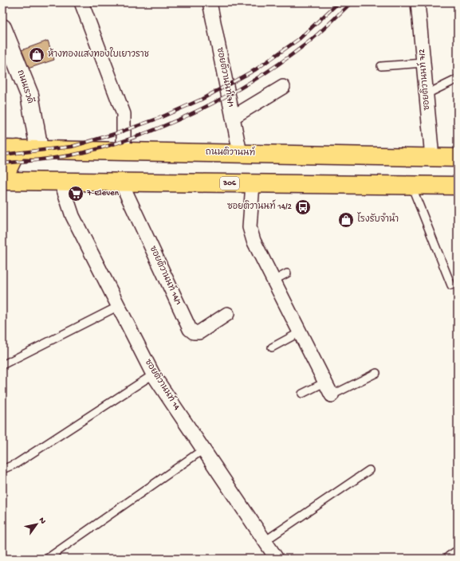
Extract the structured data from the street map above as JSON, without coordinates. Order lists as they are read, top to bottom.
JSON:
{
  "streets": {
    "main road": ["ถนนติวานนท์", "306"],
    "street": [
      "ซอยติวานนท์ 7/1",
      "ซอยติวานนท์ 7/2",
      "ถนนเรวดี",
      "ซอยติวานนท์ 14/1",
      "ซอยติวานนท์ 14"
    ]
  },
  "crossings": [
    ["ซอยติวานนท์ 7/1", "ถนนติวานนท์"],
    ["ซอยติวานนท์ 7/2", "ถนนติวานนท์"],
    ["ถนนเรวดี", "ถนนติวานนท์"],
    ["306", "ซอยติวานนท์ 14/1"],
    ["306", "ซอยติวานนท์ 14"]
  ],
  "places": {
    "shop": ["ห้างทองแสงทองใบเยาวราช", "โรงรับจำนำ"],
    "supermarket": ["7-Eleven"],
    "bus stop": ["ซอยติวานนท์ 14/2"]
  },
  "north": "top right"
}
